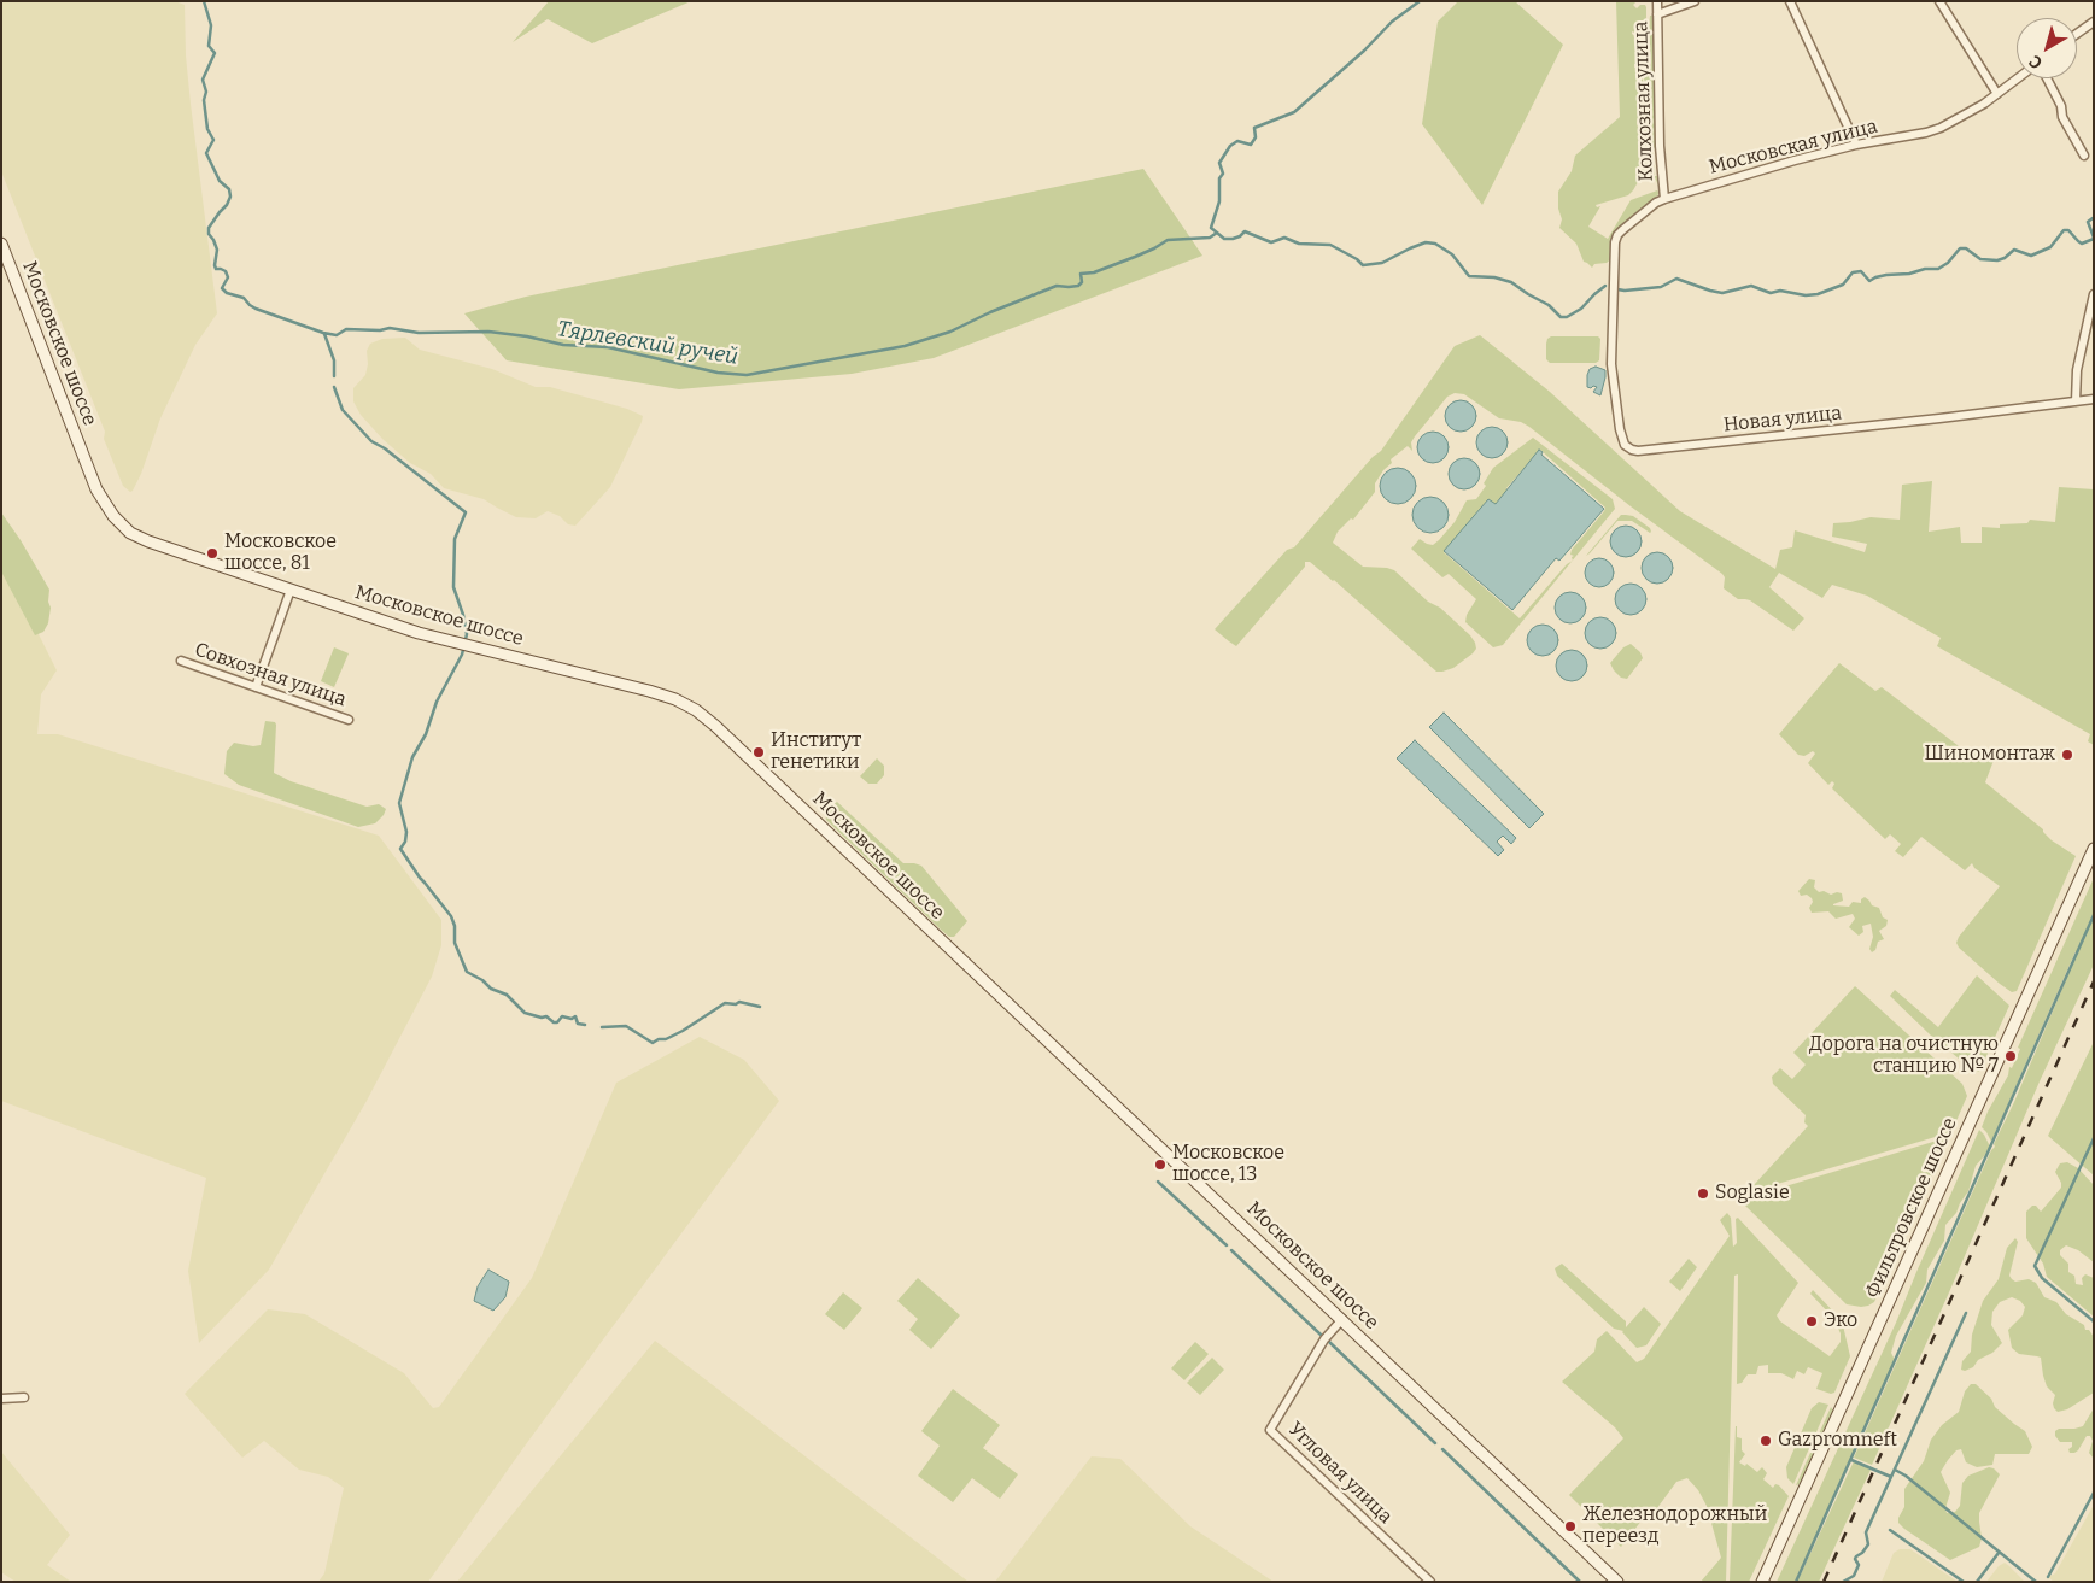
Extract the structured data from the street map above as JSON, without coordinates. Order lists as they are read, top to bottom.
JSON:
{
  "streets": {
    "main road": ["Московское шоссе", "Фильтровское шоссе"],
    "street": [
      "Колхозная улица",
      "Московская улица",
      "Новая улица",
      "Совхозная улица",
      "Угловая улица"
    ]
  },
  "crossings": [
    ["Колхозная улица", "Московская улица"],
    ["Московская улица", "Новая улица"],
    ["Московское шоссе", "Угловая улица"]
  ],
  "water": ["Тярлевский ручей"],
  "places": [
    "Московское шоссе, 81",
    "Институт генетики",
    "Шиномонтаж",
    "Дорога на очистную станцию № 7",
    "Московское шоссе, 13",
    "Soglasie",
    "Эко",
    "Gazpromneft",
    "Железнодорожный переезд"
  ],
  "north": "bottom left"
}
